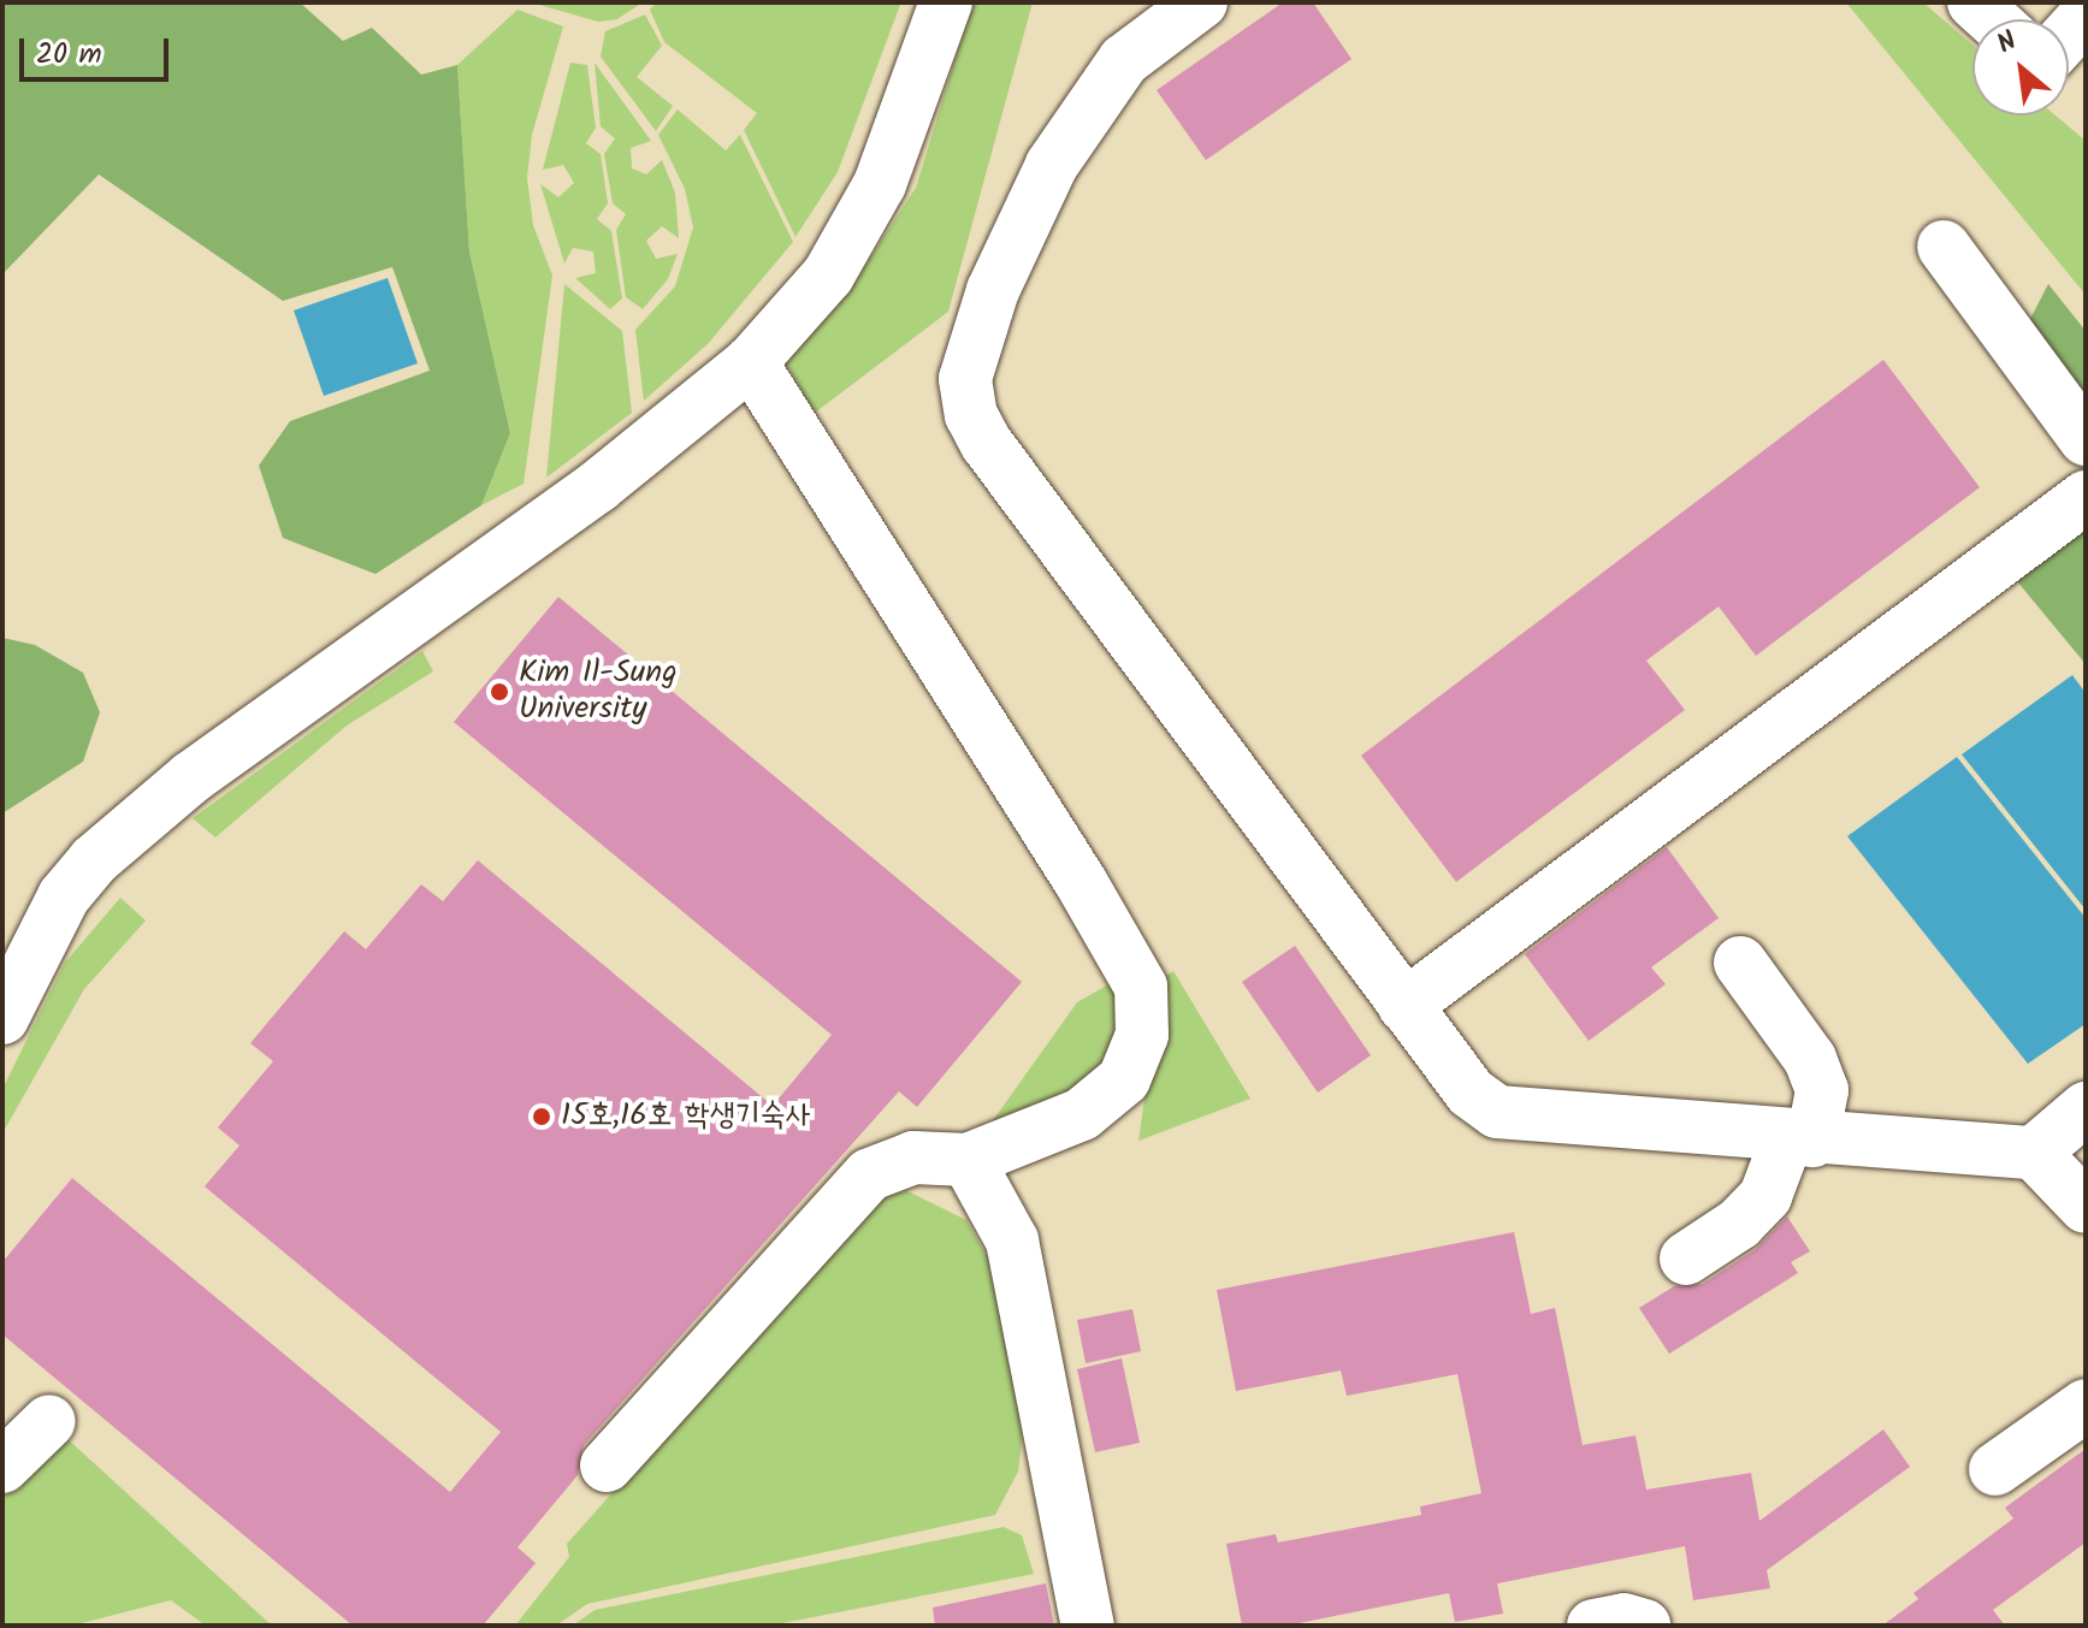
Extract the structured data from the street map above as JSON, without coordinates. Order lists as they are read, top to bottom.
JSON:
{
  "places": ["Kim Il-Sung University", "15호,16호 학생기숙사"],
  "scale_bar": "20 m",
  "north": "top left"
}
